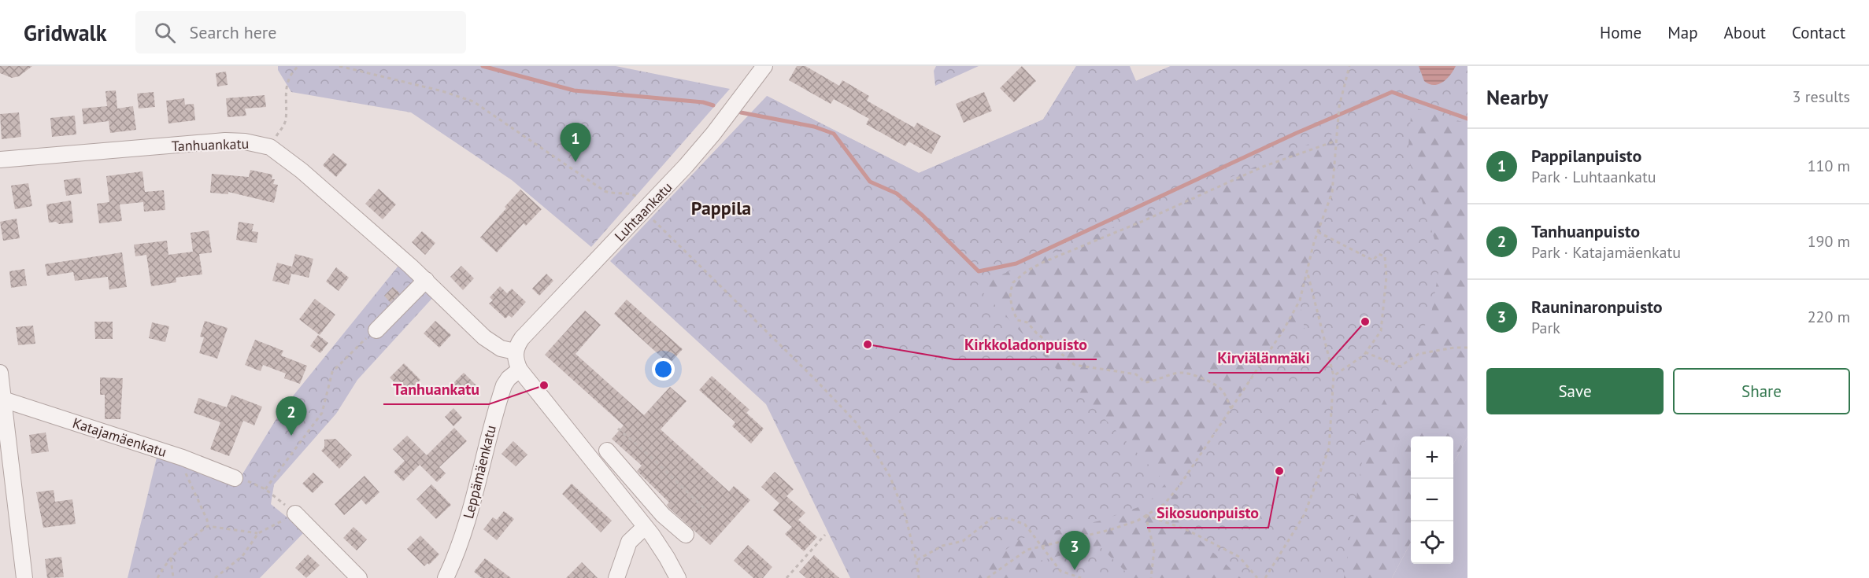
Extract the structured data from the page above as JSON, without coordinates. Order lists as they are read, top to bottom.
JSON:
{
  "streets": {
    "street": [
      "Tanhuankatu",
      "Luhtaankatu",
      "Katajamäenkatu",
      "Leppämäenkatu"
    ]
  },
  "crossings": [
    ["Tanhuankatu", "Luhtaankatu"]
  ],
  "districts": ["Pappila"],
  "places": [
    "Kirviälänmäki",
    "Kirkkoladonpuisto",
    "Tanhuankatu",
    "Sikosuonpuisto"
  ],
  "page": {
    "header": "Gridwalk",
    "search": "Search here",
    "nav": [
      "Home",
      "Map",
      "About",
      "Contact"
    ],
    "heading": ["Nearby", "3 results"],
    "pins": ["1", "2", "3"],
    "list": [
      {
        "mark": "1",
        "name": "Pappilanpuisto",
        "note": "Park · Luhtaankatu",
        "value": "110 m"
      },
      {
        "mark": "2",
        "name": "Tanhuanpuisto",
        "note": "Park · Katajamäenkatu",
        "value": "190 m"
      },
      {
        "mark": "3",
        "name": "Rauninaronpuisto",
        "note": "Park",
        "value": "220 m"
      }
    ],
    "buttons": ["Save", "Share"],
    "map_buttons": ["+", "−"]
  }
}
